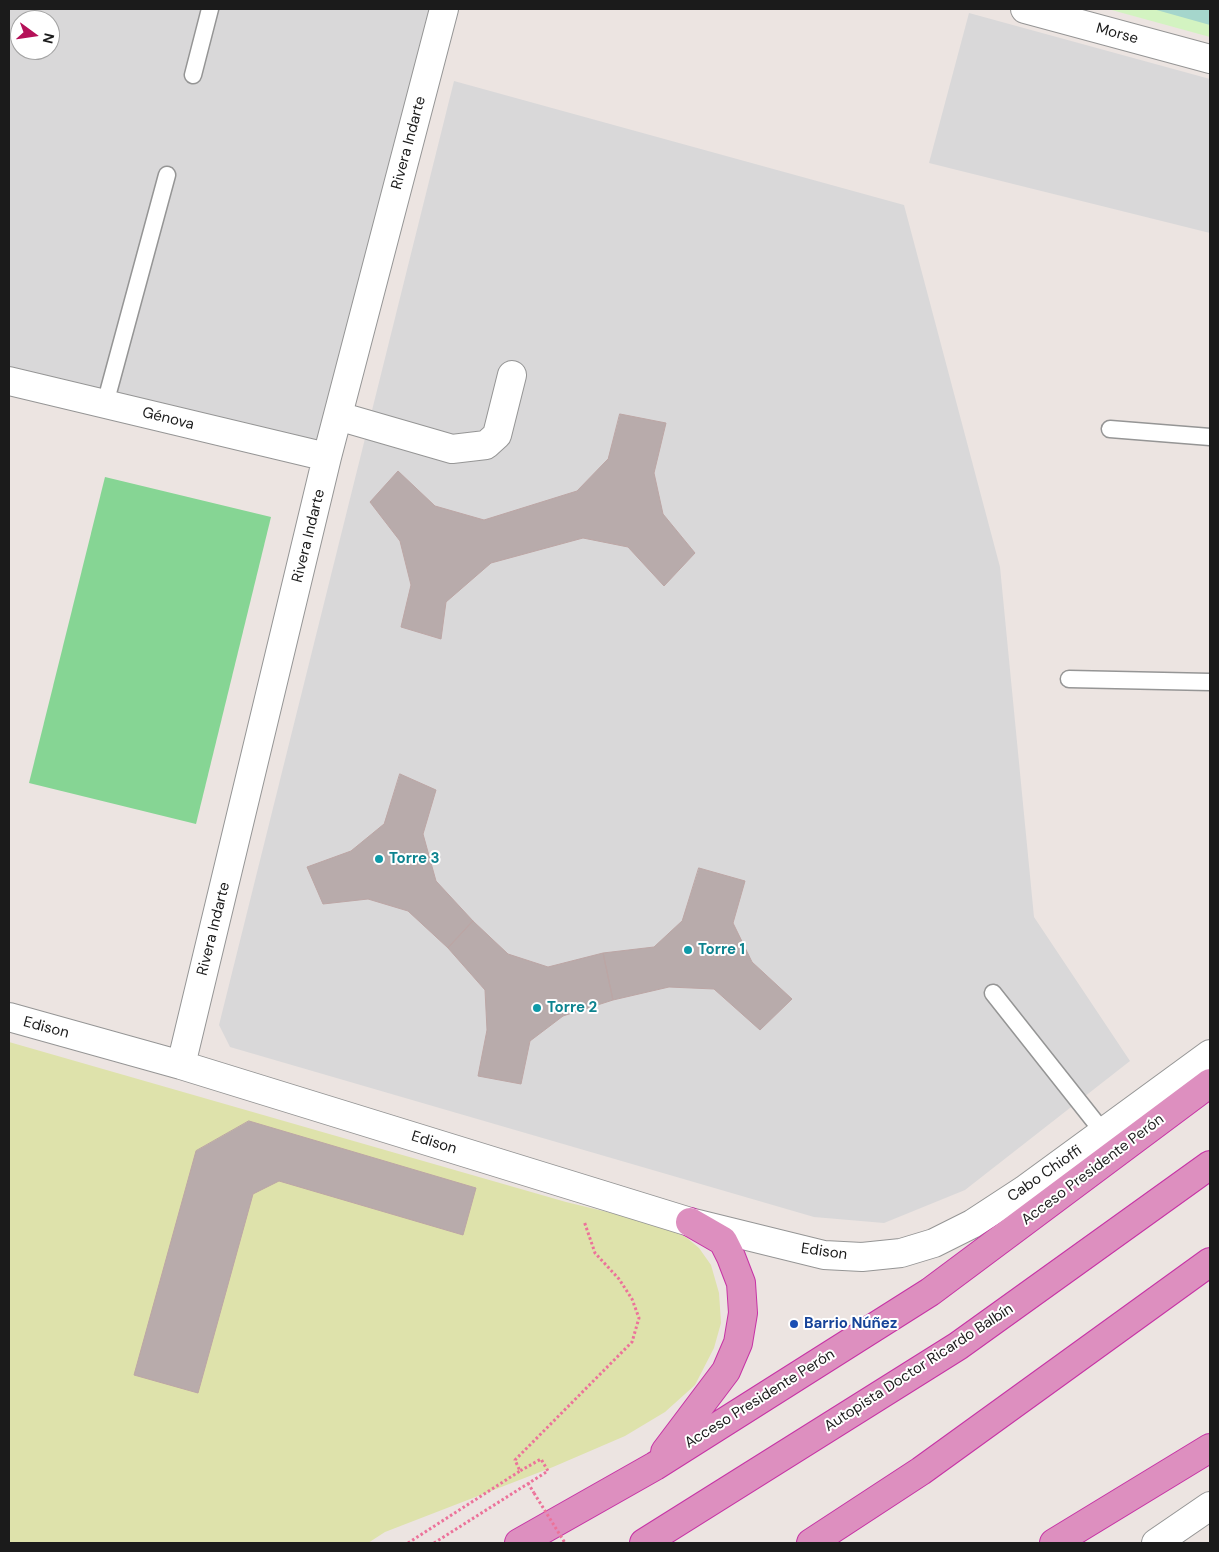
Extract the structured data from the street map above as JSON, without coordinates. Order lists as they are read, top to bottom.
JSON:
{
  "streets": {
    "highway": ["Acceso Presidente Perón", "Autopista Doctor Ricardo Balbín"],
    "street": [
      "Morse",
      "Rivera Indarte",
      "Génova",
      "Edison",
      "Cabo Chioffi"
    ]
  },
  "crossings": [
    ["Rivera Indarte", "Génova"],
    ["Rivera Indarte", "Edison"],
    ["Edison", "Cabo Chioffi"]
  ],
  "places": [
    "Torre 3",
    "Torre 1",
    "Torre 2",
    "Barrio Núñez"
  ],
  "north": "right"
}
